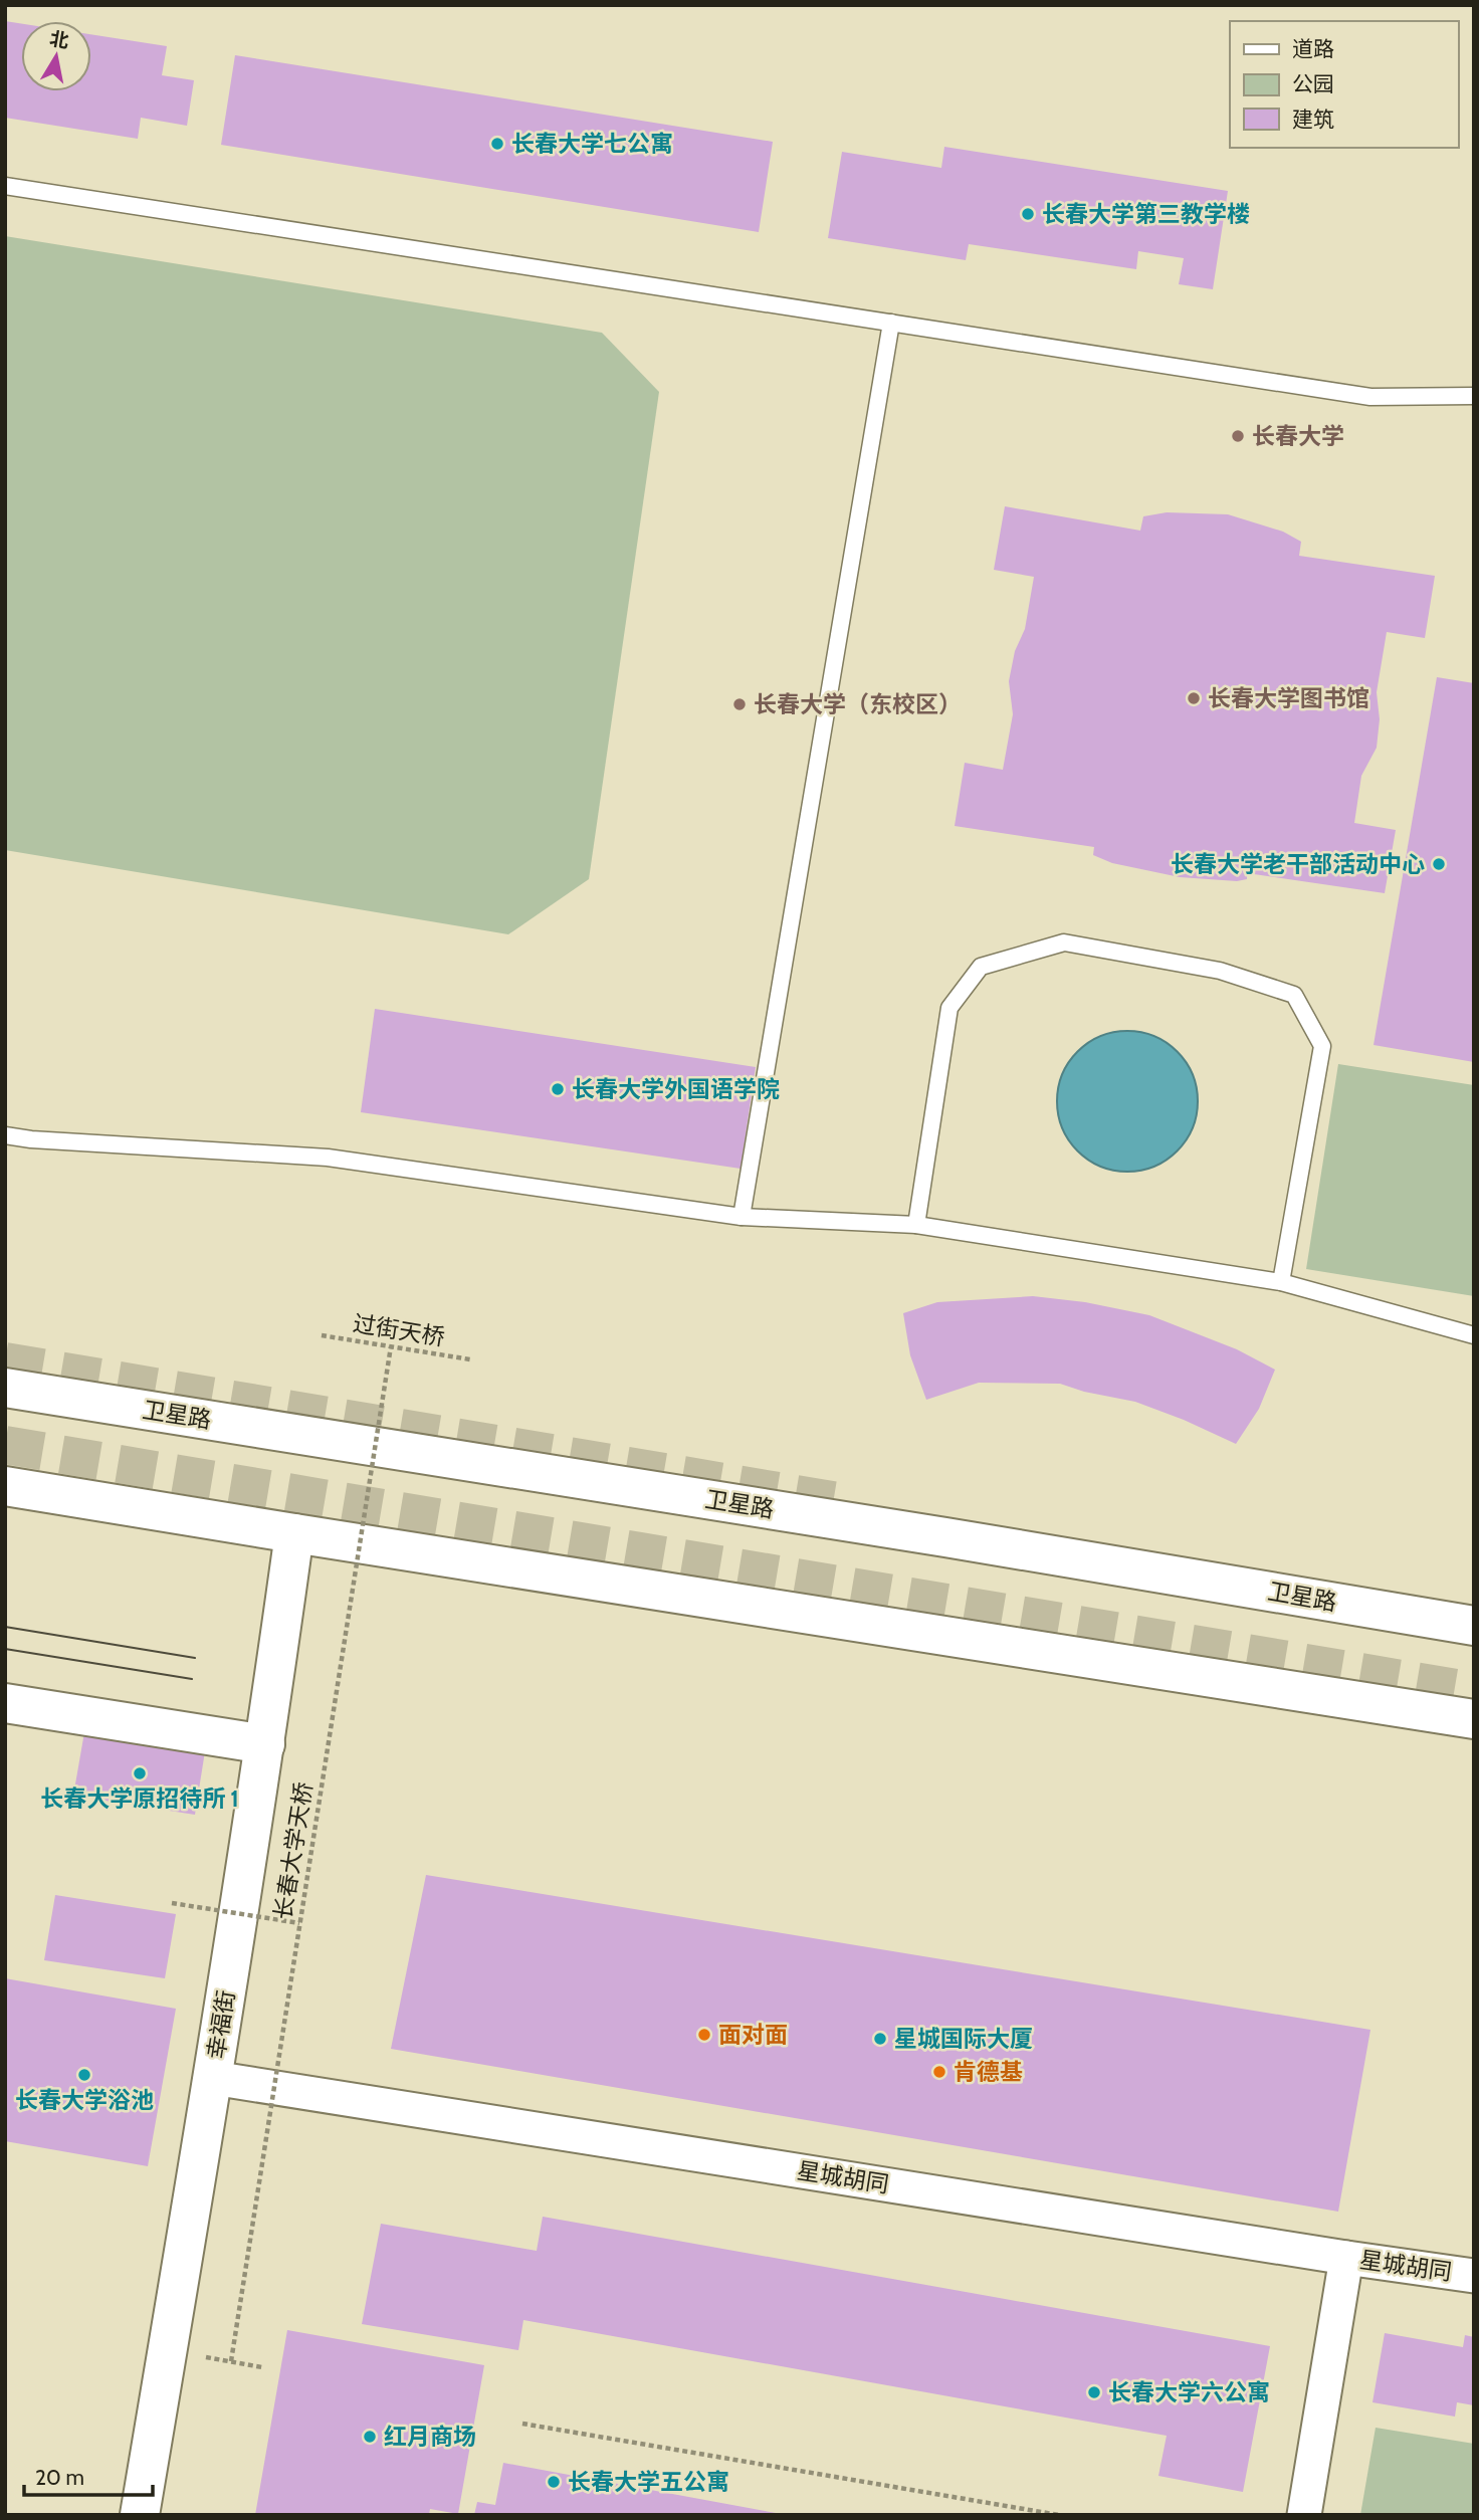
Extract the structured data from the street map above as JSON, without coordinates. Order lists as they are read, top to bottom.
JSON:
{
  "streets": {
    "main road": ["卫星路", "幸福街"],
    "street": ["星城胡同"],
    "path": ["过街天桥", "长春大学天桥"]
  },
  "crossings": [
    ["过街天桥", "长春大学天桥"],
    ["幸福街", "星城胡同"]
  ],
  "places": [
    "长春大学七公寓",
    "长春大学第三教学楼",
    "长春大学",
    "长春大学图书馆",
    "长春大学（东校区）",
    "长春大学老干部活动中心",
    "长春大学外国语学院",
    "长春大学原招待所 1",
    "面对面",
    "星城国际大厦",
    "肯德基",
    "长春大学浴池",
    "长春大学六公寓",
    "红月商场",
    "长春大学五公寓"
  ],
  "legend": ["道路", "公园", "建筑"],
  "scale_bar": "20 m",
  "north": "top"
}
